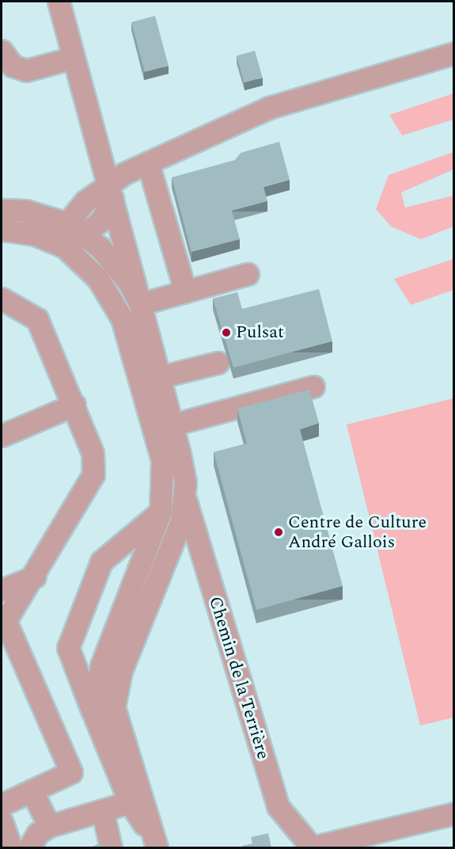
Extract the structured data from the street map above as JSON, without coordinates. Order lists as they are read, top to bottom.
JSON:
{
  "streets": {
    "street": ["Chemin de la Terrière"]
  },
  "places": ["Pulsat", "Centre de Culture André Gallois"]
}
